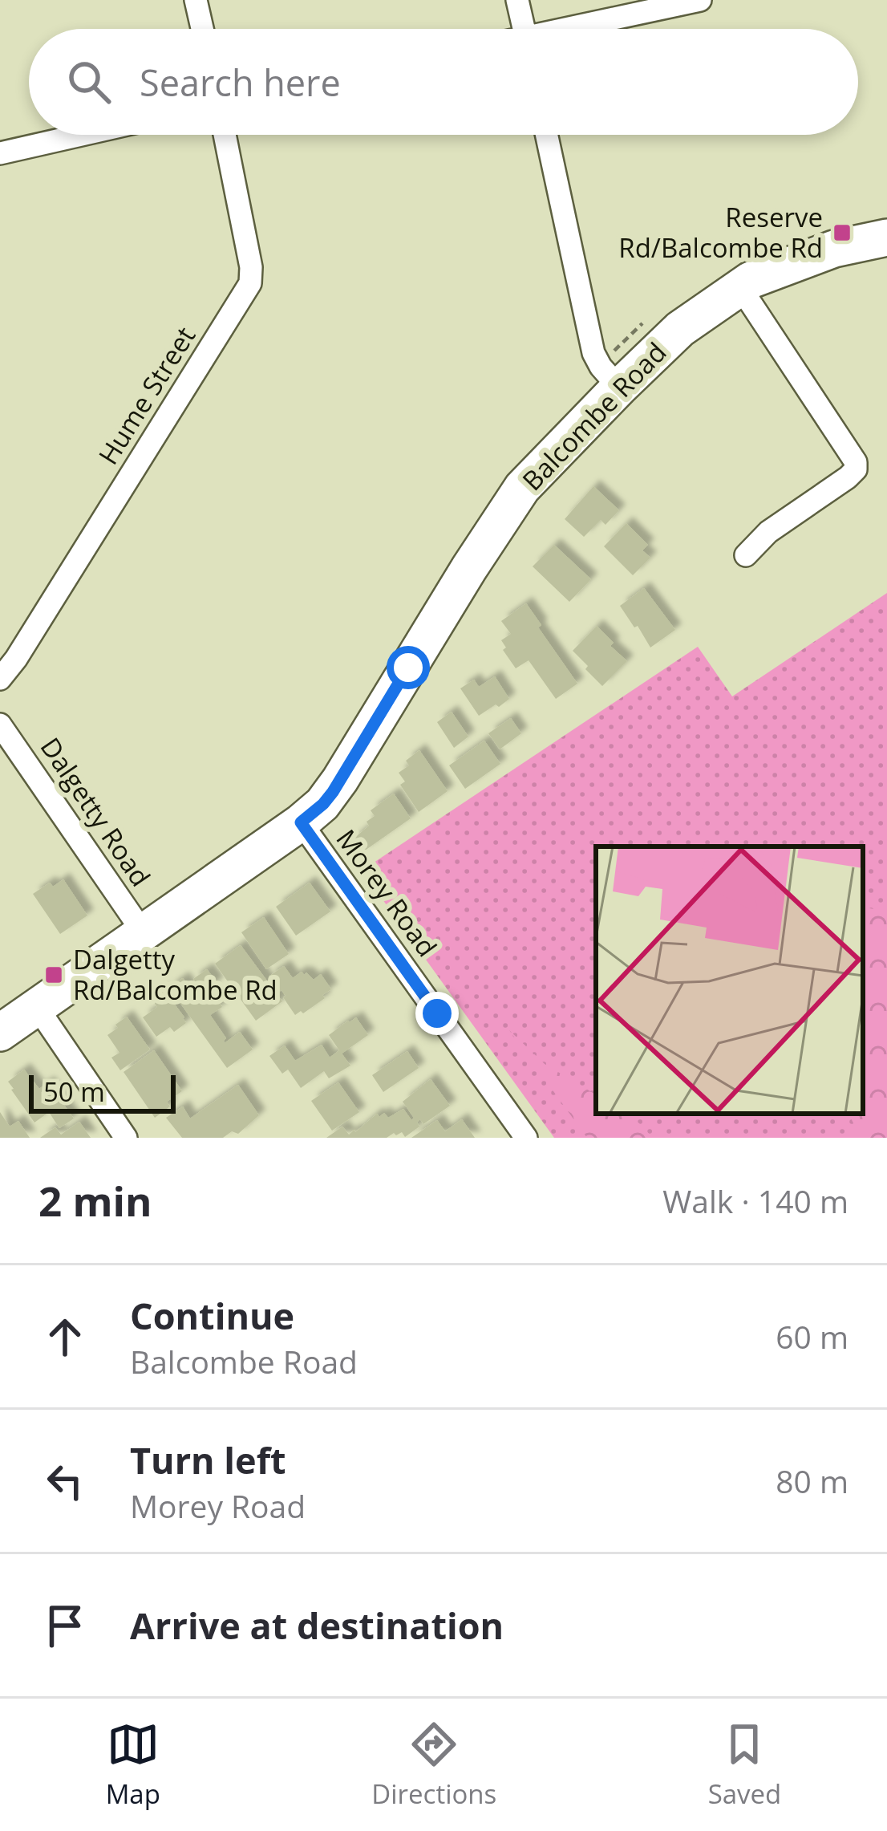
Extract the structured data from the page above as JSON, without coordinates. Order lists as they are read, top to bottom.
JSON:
{
  "streets": {
    "main road": ["Balcombe Road"],
    "street": ["Hume Street", "Dalgetty Road", "Morey Road"]
  },
  "crossings": [
    ["Balcombe Road", "Dalgetty Road"],
    ["Balcombe Road", "Morey Road"]
  ],
  "places": {
    "transit": ["Reserve Rd/Balcombe Rd", "Dalgetty Rd/Balcombe Rd"]
  },
  "scale_bar": "50 m",
  "page": {
    "search": "Search here",
    "scale": "50 m",
    "heading": ["2 min", "Walk · 140 m"],
    "list": [
      ["Continue", "Balcombe Road", "60 m"],
      ["Turn left", "Morey Road", "80 m"],
      "Arrive at destination"
    ],
    "nav": ["Map", "Directions", "Saved"]
  }
}
